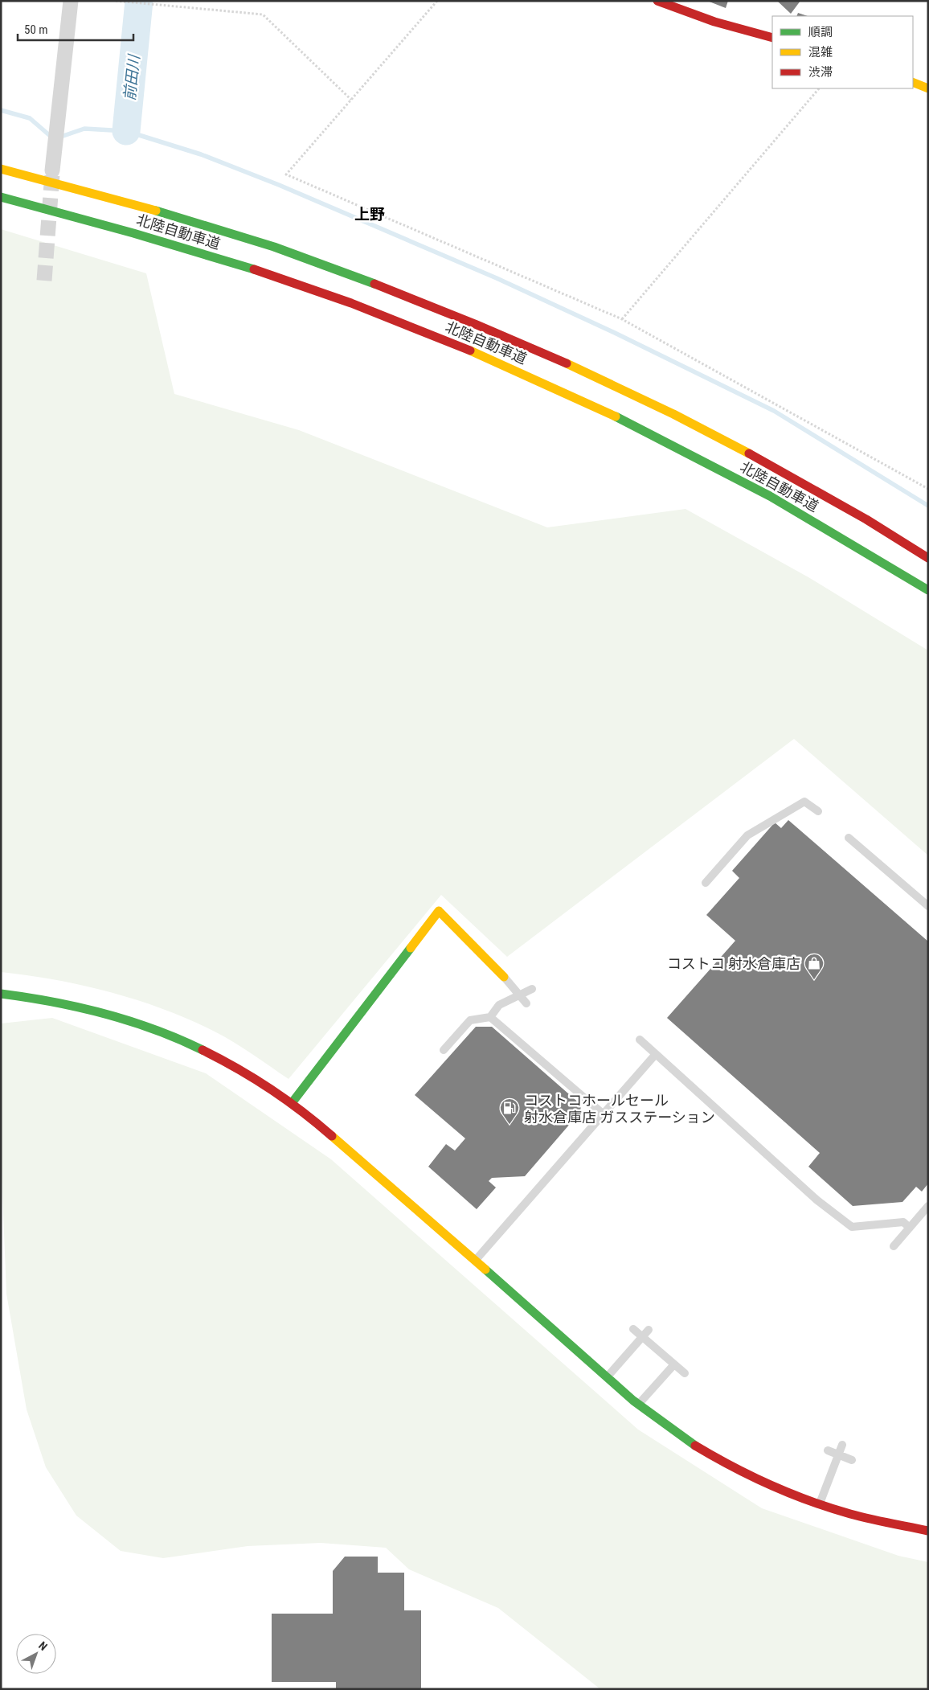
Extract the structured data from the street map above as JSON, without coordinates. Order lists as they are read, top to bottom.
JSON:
{
  "streets": {
    "main road": ["北陸自動車道"]
  },
  "districts": ["上野"],
  "water": ["前田川"],
  "places": {
    "shop": ["コストコ 射水倉庫店"],
    "fuel station": ["コストコホールセール 射水倉庫店 ガスステーション"]
  },
  "legend": ["順調", "混雑", "渋滞"],
  "scale_bar": "50 m",
  "north": "top right"
}
